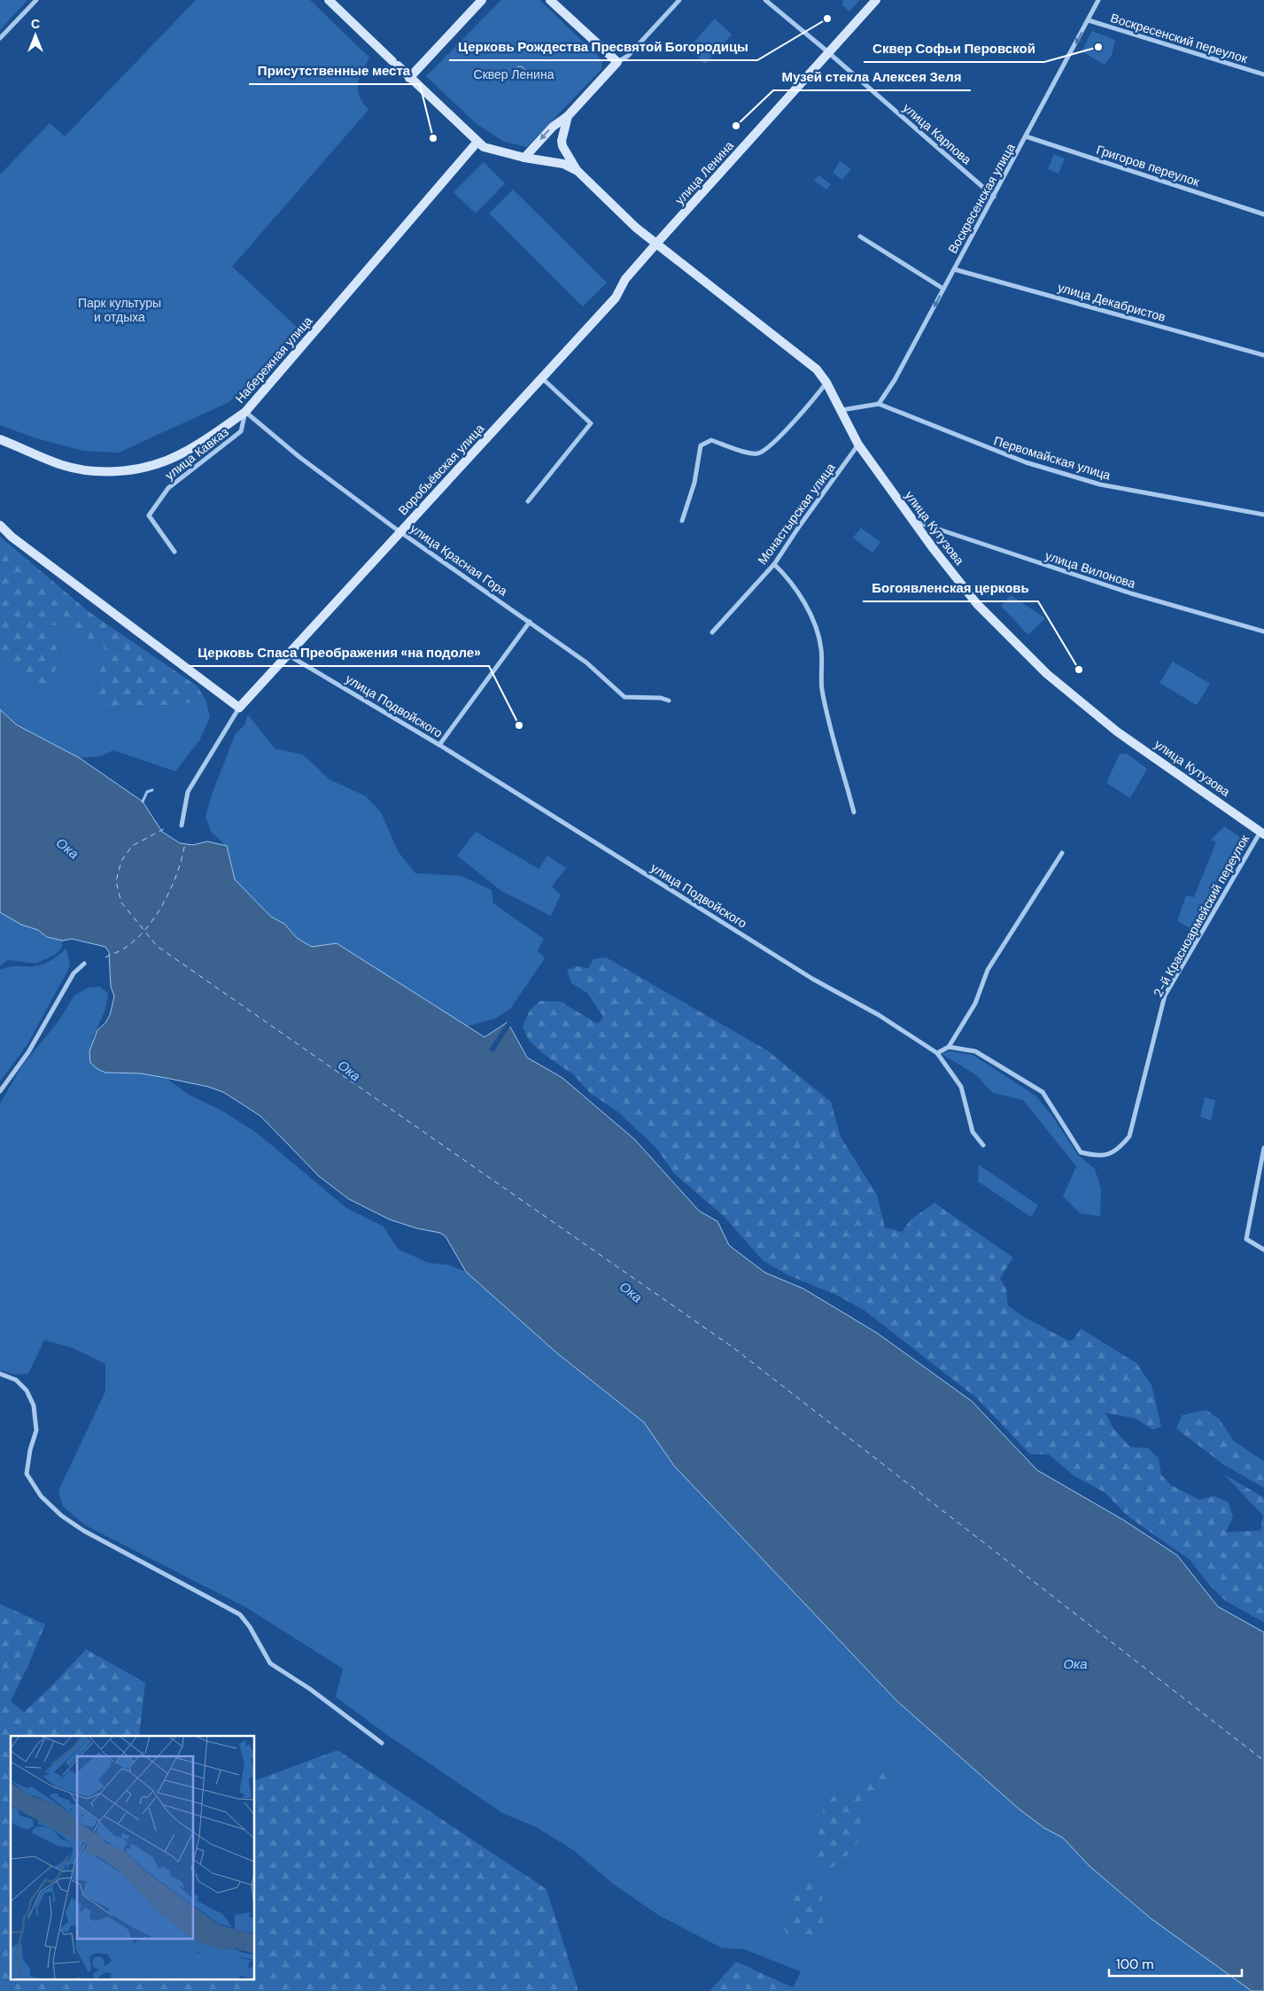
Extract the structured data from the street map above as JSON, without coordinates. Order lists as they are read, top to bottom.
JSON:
{
  "streets": {
    "main road": [
      "улица Ленина",
      "Набережная улица",
      "Воробьёвская улица",
      "улица Кутузова"
    ],
    "street": [
      "Воскресенский переулок",
      "улица Карпова",
      "Григоров переулок",
      "Воскресенская улица",
      "улица Декабристов",
      "улица Кавказ",
      "Первомайская улица",
      "Монастырская улица",
      "улица Красная Гора",
      "улица Вилонова",
      "улица Подвойского",
      "2-й Красноармейский переулок"
    ]
  },
  "crossings": [
    ["Воскресенский переулок", "Воскресенская улица"],
    ["улица Карпова", "улица Ленина"],
    ["улица Карпова", "Воскресенская улица"],
    ["Григоров переулок", "Воскресенская улица"],
    ["улица Ленина", "Воробьёвская улица"],
    ["улица Ленина", "улица Кутузова"],
    ["Воскресенская улица", "улица Декабристов"],
    ["Воскресенская улица", "Первомайская улица"],
    ["Набережная улица", "улица Кавказ"],
    ["Набережная улица", "улица Красная Гора"],
    ["улица Кавказ", "улица Красная Гора"],
    ["Воробьёвская улица", "улица Кутузова"],
    ["Воробьёвская улица", "улица Красная Гора"],
    ["Воробьёвская улица", "улица Подвойского"],
    ["Монастырская улица", "улица Кутузова"],
    ["улица Кутузова", "улица Вилонова"],
    ["улица Кутузова", "2-й Красноармейский переулок"]
  ],
  "one_way": ["Воскресенская улица"],
  "water": ["Ока"],
  "parks": ["Сквер Ленина", "Парк культуры и отдыха"],
  "places": [
    "Церковь Рождества Пресвятой Богородицы",
    "Сквер Софьи Перовской",
    "Музей стекла Алексея Зеля",
    "Присутственные места",
    "Богоявленская церковь",
    "Церковь Спаса Преображения «на подоле»"
  ],
  "scale_bar": "100 m",
  "north": "top"
}
